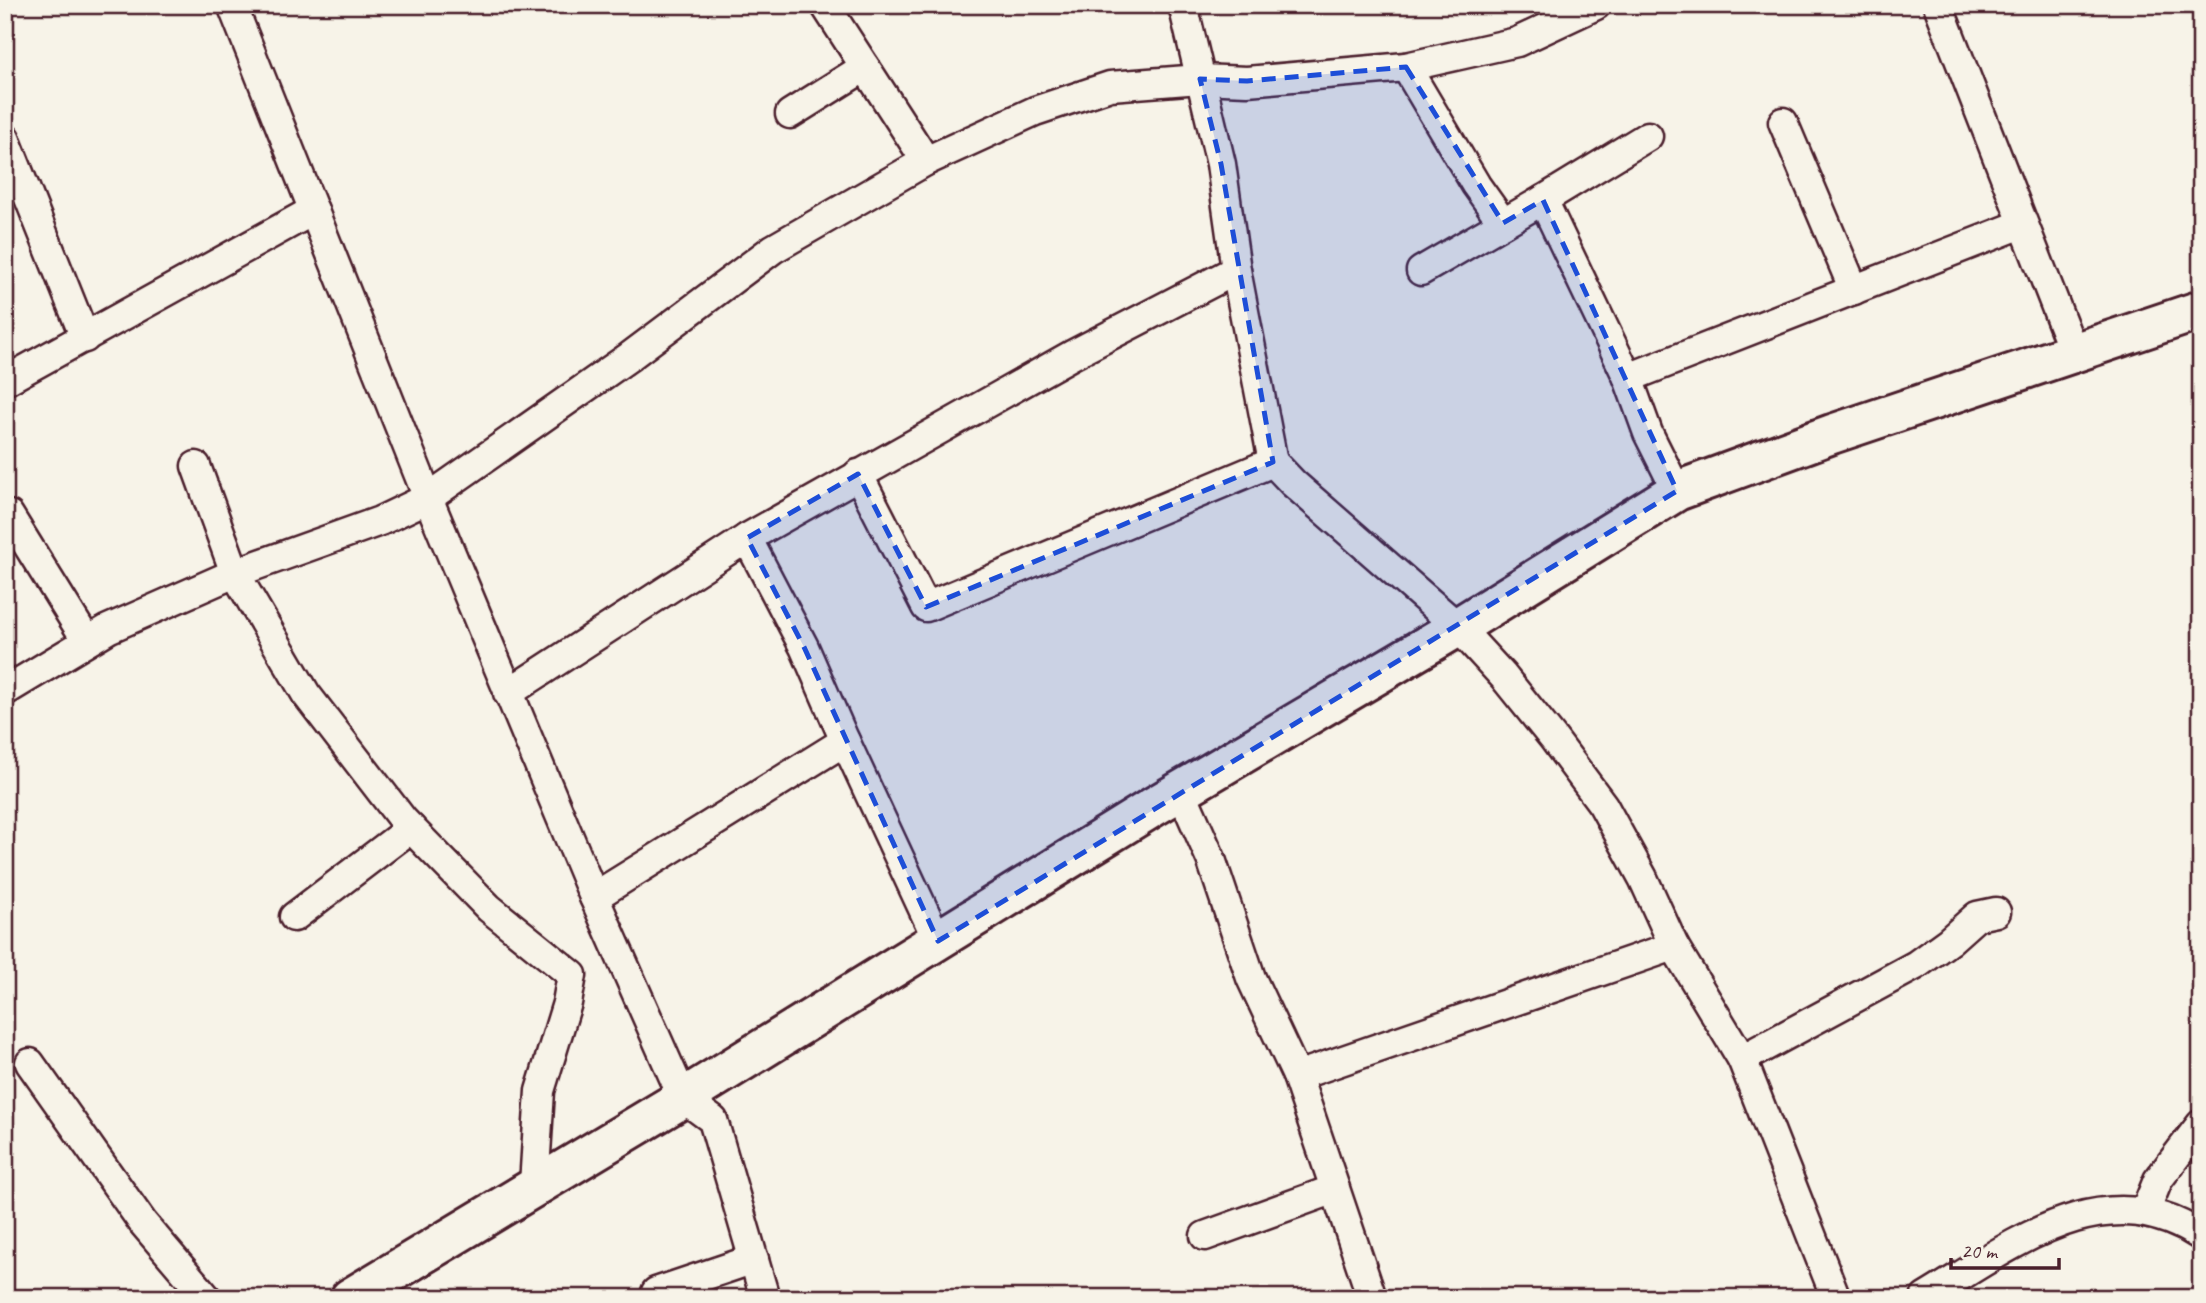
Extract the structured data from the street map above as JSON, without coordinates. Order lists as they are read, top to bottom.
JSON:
{
  "scale_bar": "20 m"
}
